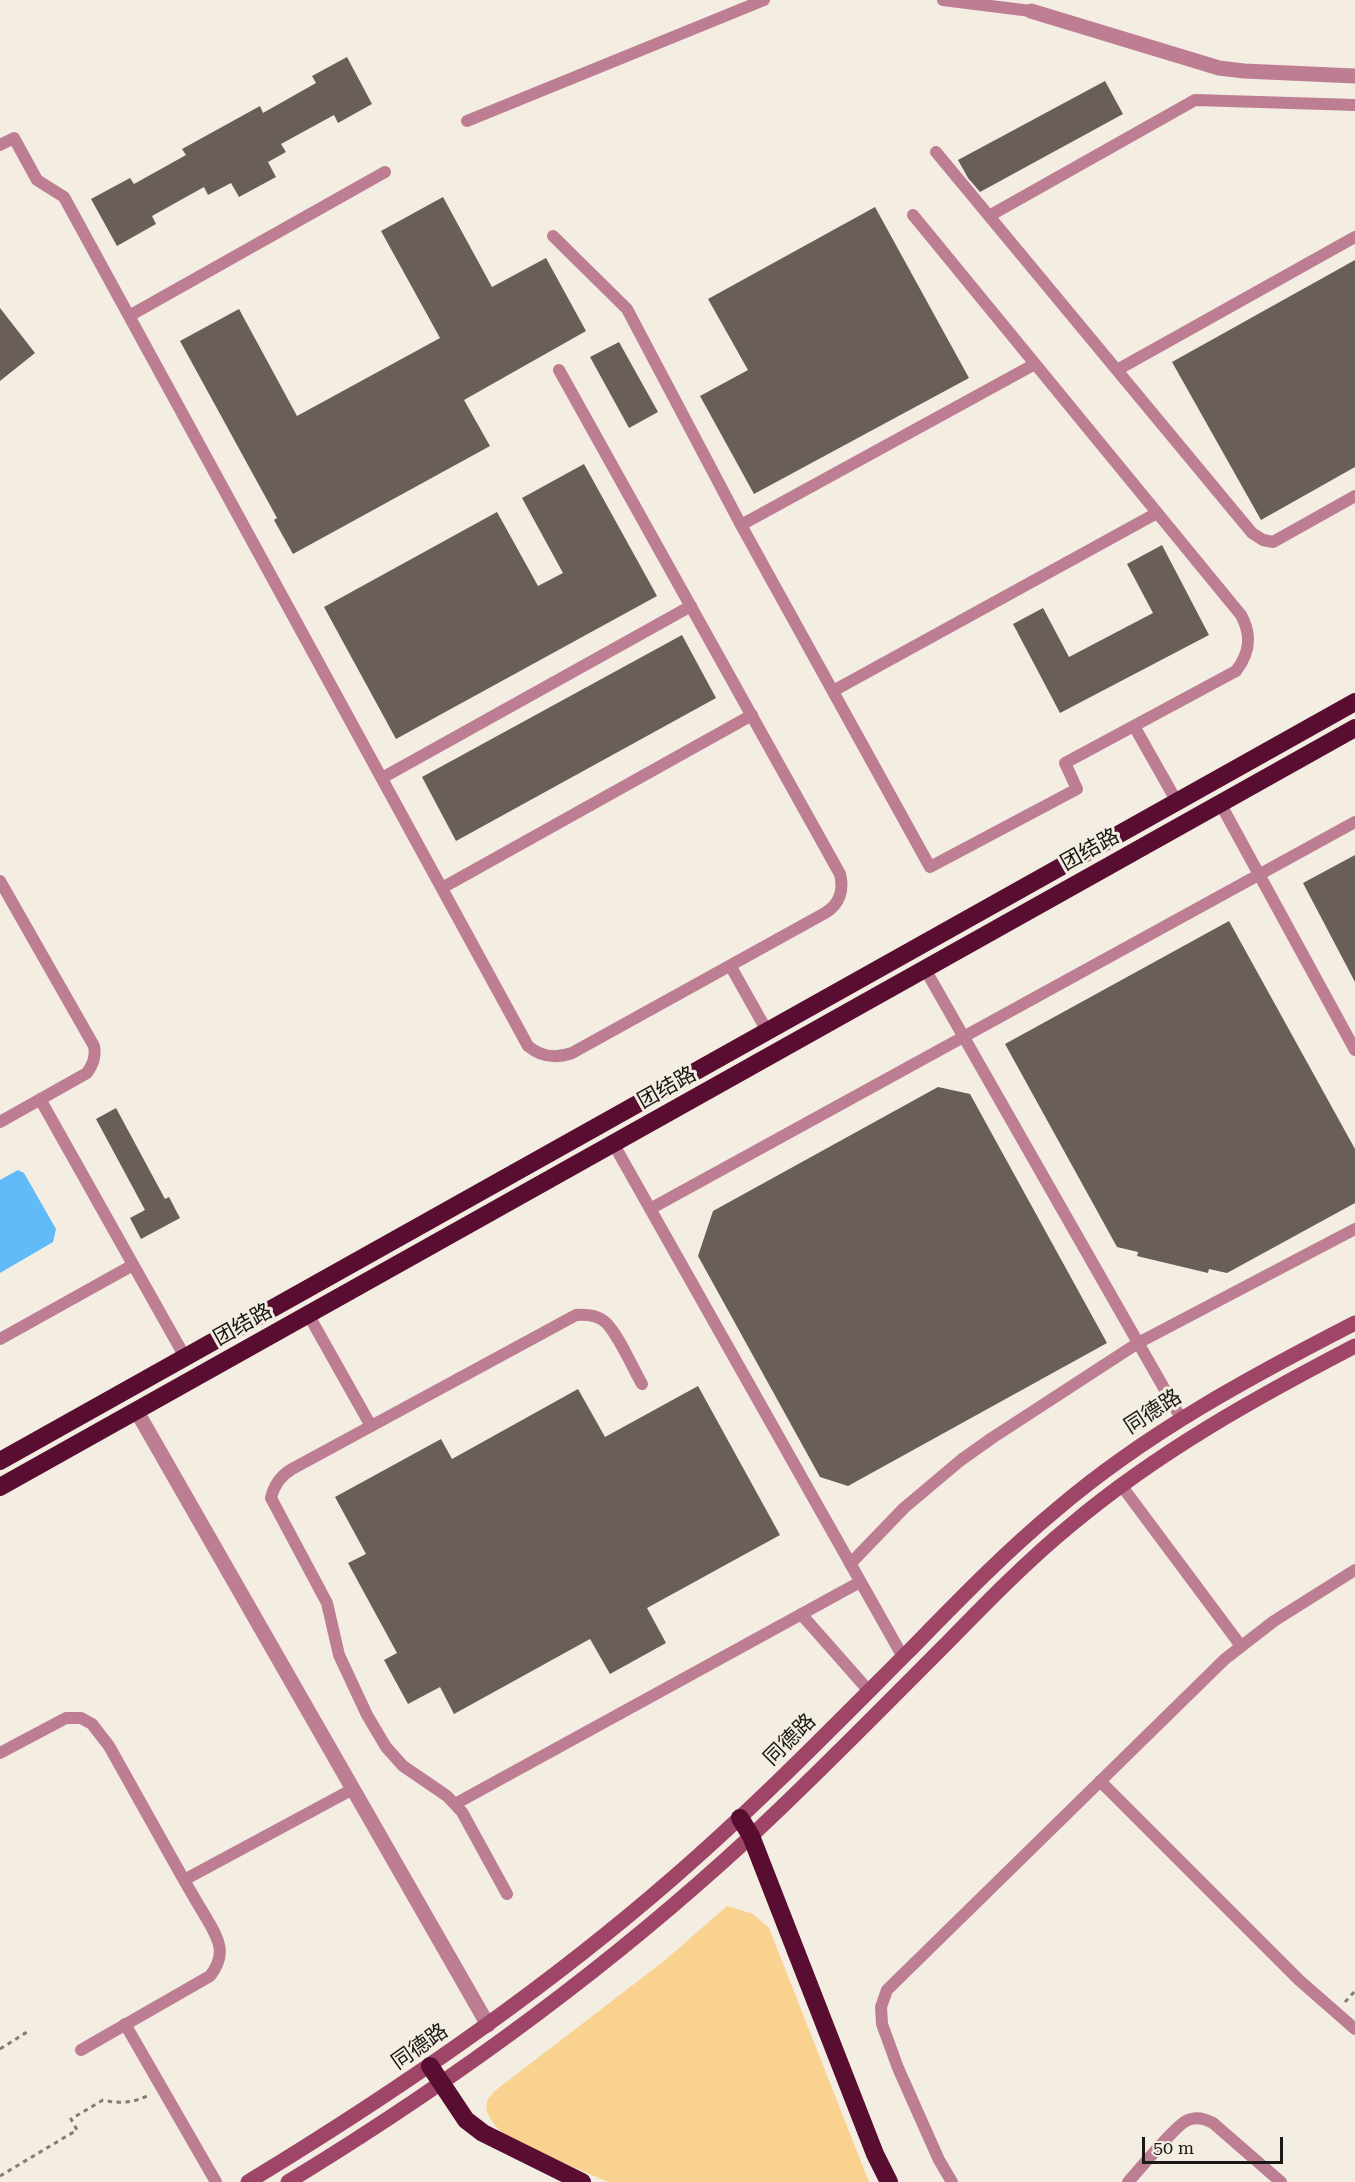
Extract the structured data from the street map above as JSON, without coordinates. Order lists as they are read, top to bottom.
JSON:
{
  "streets": {
    "highway": ["团结路"],
    "main road": ["同德路"]
  },
  "scale_bar": "50 m"
}
